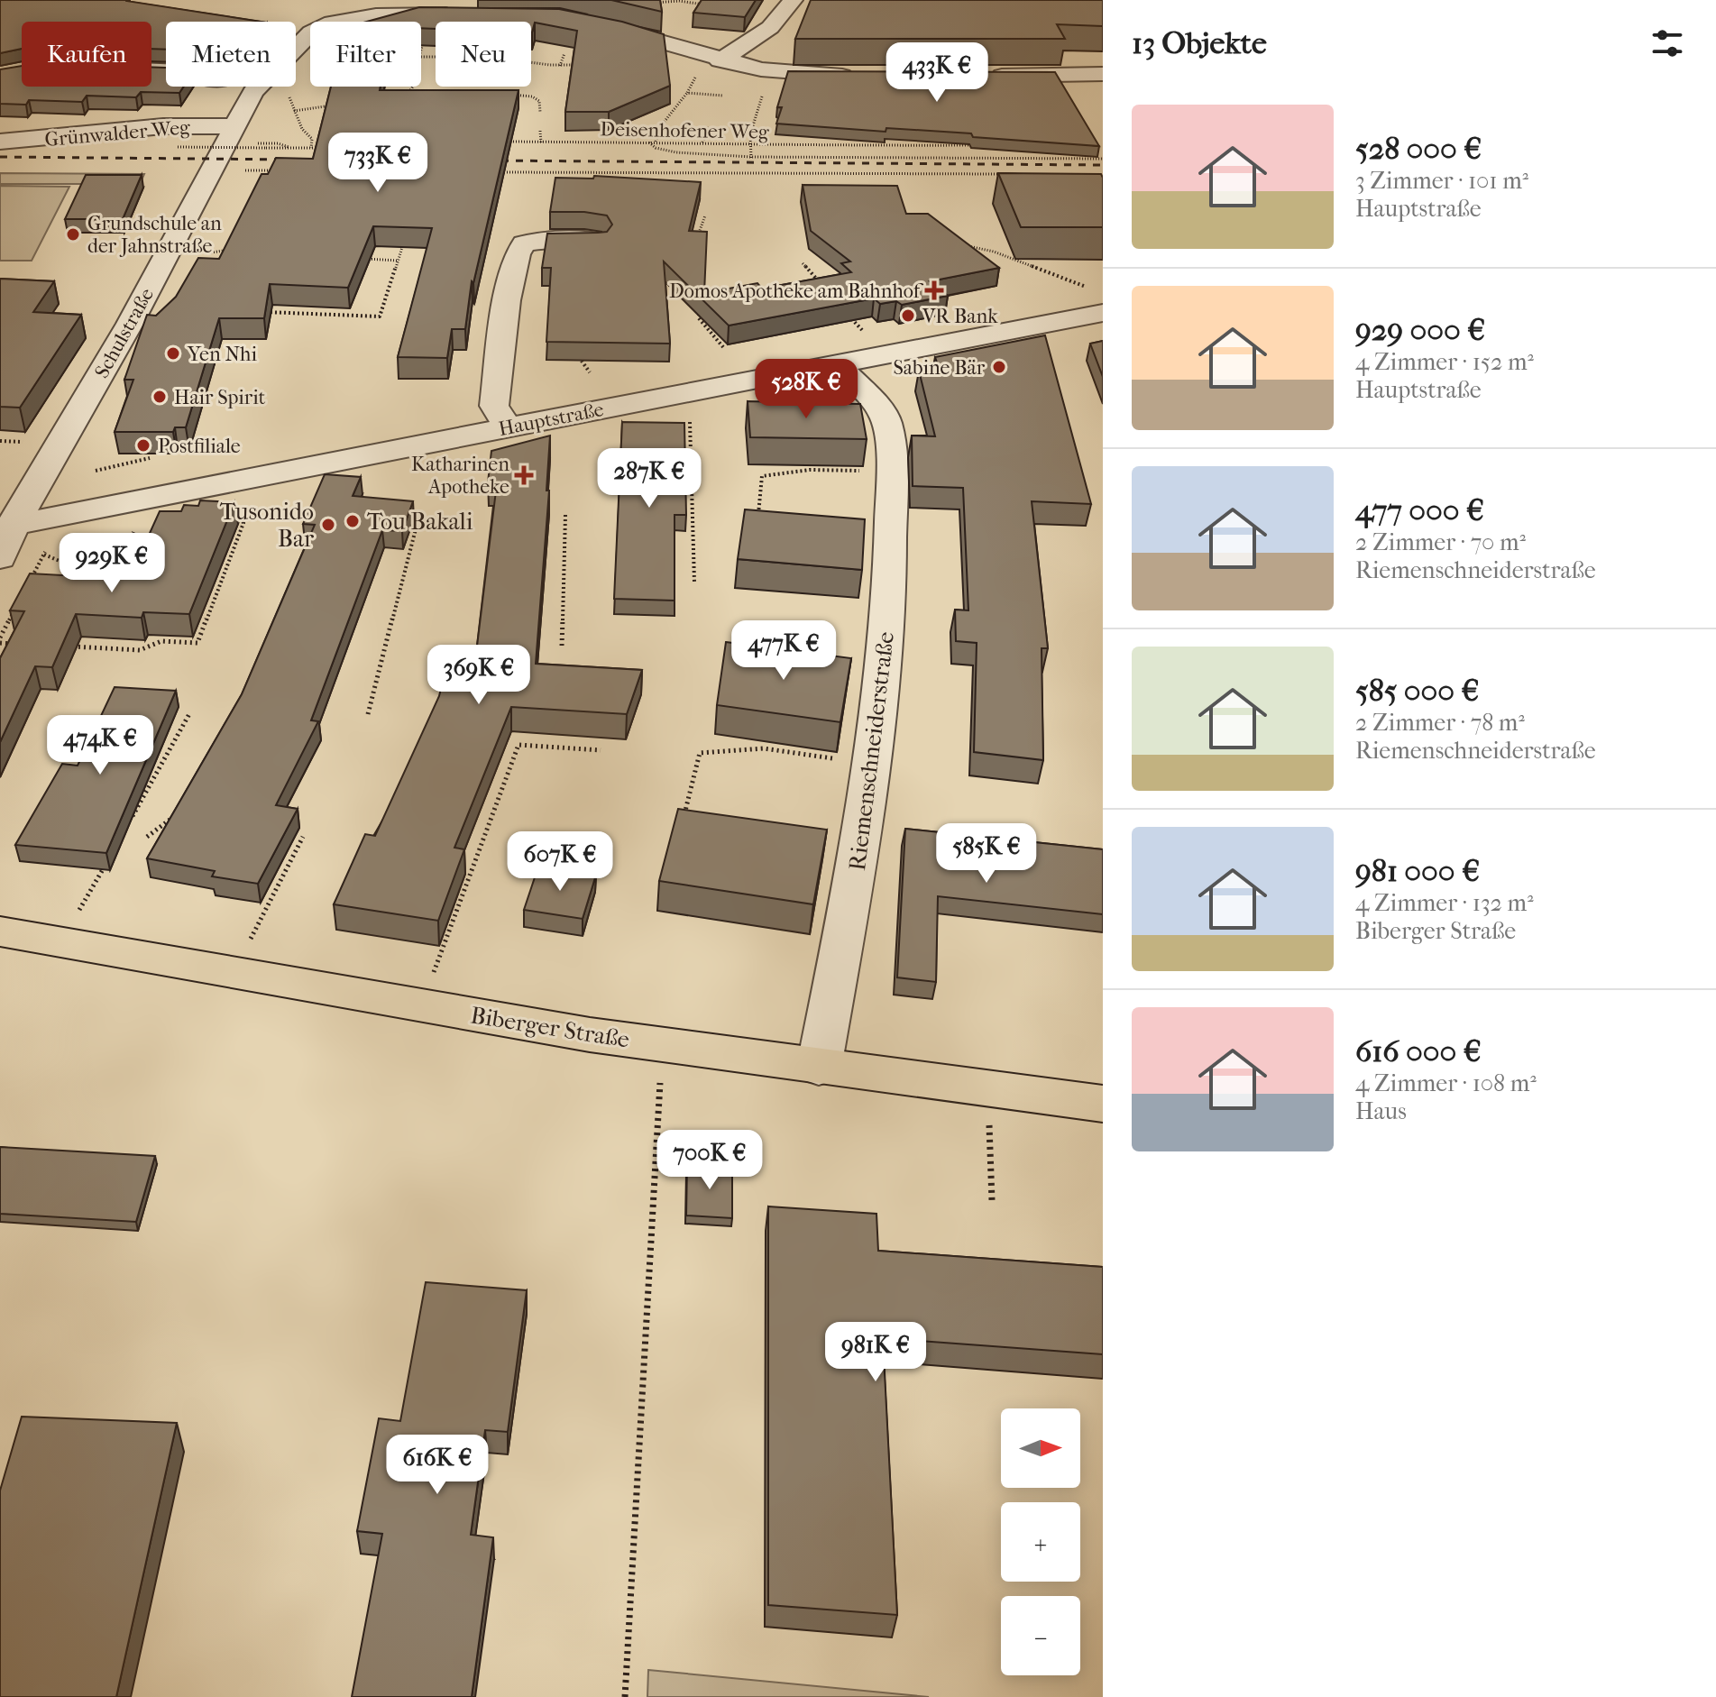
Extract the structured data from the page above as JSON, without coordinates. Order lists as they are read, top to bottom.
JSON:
{
  "streets": {
    "main road": ["Biberger Straße"],
    "street": [
      "Grünwalder Weg",
      "Schulstraße",
      "Hauptstraße",
      "Riemenschneiderstraße"
    ],
    "path": ["Deisenhofener Weg"]
  },
  "crossings": [
    ["Grünwalder Weg", "Schulstraße"],
    ["Schulstraße", "Hauptstraße"],
    ["Hauptstraße", "Riemenschneiderstraße"],
    ["Riemenschneiderstraße", "Biberger Straße"]
  ],
  "places": {
    "other": [
      "Grundschule an der Jahnstraße",
      "VR Bank",
      "Yen Nhi",
      "Sabine Bär",
      "Hair Spirit",
      "Postfiliale",
      "Tou Bakali",
      "Tusonido Bar"
    ],
    "health": ["Domos Apotheke am Bahnhof", "Katharinen Apotheke"]
  },
  "north": "right",
  "page": {
    "heading": "13 Objekte",
    "chip": [
      "Kaufen",
      "Mieten",
      "Filter",
      "Neu"
    ],
    "price": [
      "433K €",
      "733K €",
      "528K €",
      "287K €",
      "929K €",
      "477K €",
      "369K €",
      "474K €",
      "585K €",
      "607K €",
      "700K €",
      "981K €",
      "616K €"
    ],
    "list": [
      {
        "name": "528 000 €",
        "note": "3 Zimmer · 101 m² · Hauptstraße"
      },
      {
        "name": "929 000 €",
        "note": "4 Zimmer · 152 m² · Hauptstraße"
      },
      {
        "name": "477 000 €",
        "note": "2 Zimmer · 70 m² · Riemenschneiderstraße"
      },
      {
        "name": "585 000 €",
        "note": "2 Zimmer · 78 m² · Riemenschneiderstraße"
      },
      {
        "name": "981 000 €",
        "note": "4 Zimmer · 132 m² · Biberger Straße"
      },
      {
        "name": "616 000 €",
        "note": "4 Zimmer · 108 m² · Haus"
      }
    ],
    "map_buttons": ["+", "−"]
  }
}
